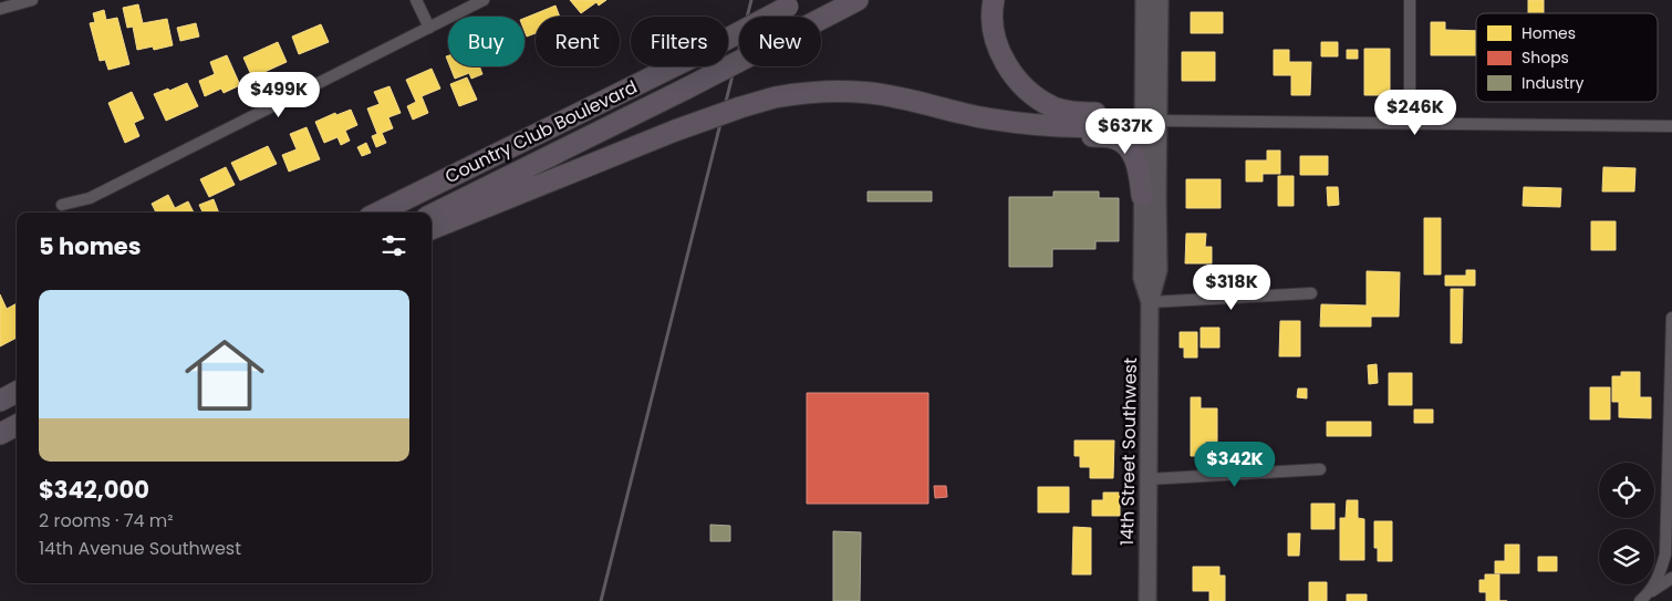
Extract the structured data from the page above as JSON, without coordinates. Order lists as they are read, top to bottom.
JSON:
{
  "streets": {
    "highway": ["Country Club Boulevard"],
    "street": ["14th Street Southwest"]
  },
  "legend": ["Homes", "Shops", "Industry"],
  "page": {
    "chip": [
      "Buy",
      "Rent",
      "Filters",
      "New"
    ],
    "price": [
      "$499K",
      "$246K",
      "$637K",
      "$318K",
      "$342K"
    ],
    "heading": "5 homes",
    "list": [
      {
        "name": "$342,000",
        "note": "2 rooms · 74 m² · 14th Avenue Southwest"
      }
    ]
  }
}
